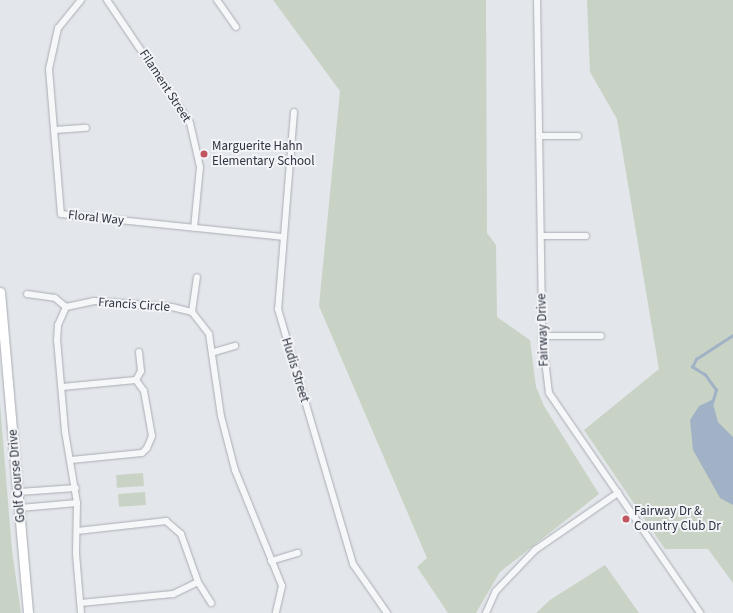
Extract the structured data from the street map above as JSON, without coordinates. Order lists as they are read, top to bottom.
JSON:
{
  "streets": {
    "street": [
      "Filament Street",
      "Floral Way",
      "Francis Circle",
      "Fairway Drive",
      "Hudis Street",
      "Golf Course Drive"
    ]
  },
  "crossings": [
    ["Filament Street", "Floral Way"],
    ["Floral Way", "Hudis Street"]
  ],
  "places": ["Marguerite Hahn Elementary School", "Fairway Dr & Country Club Dr"]
}
